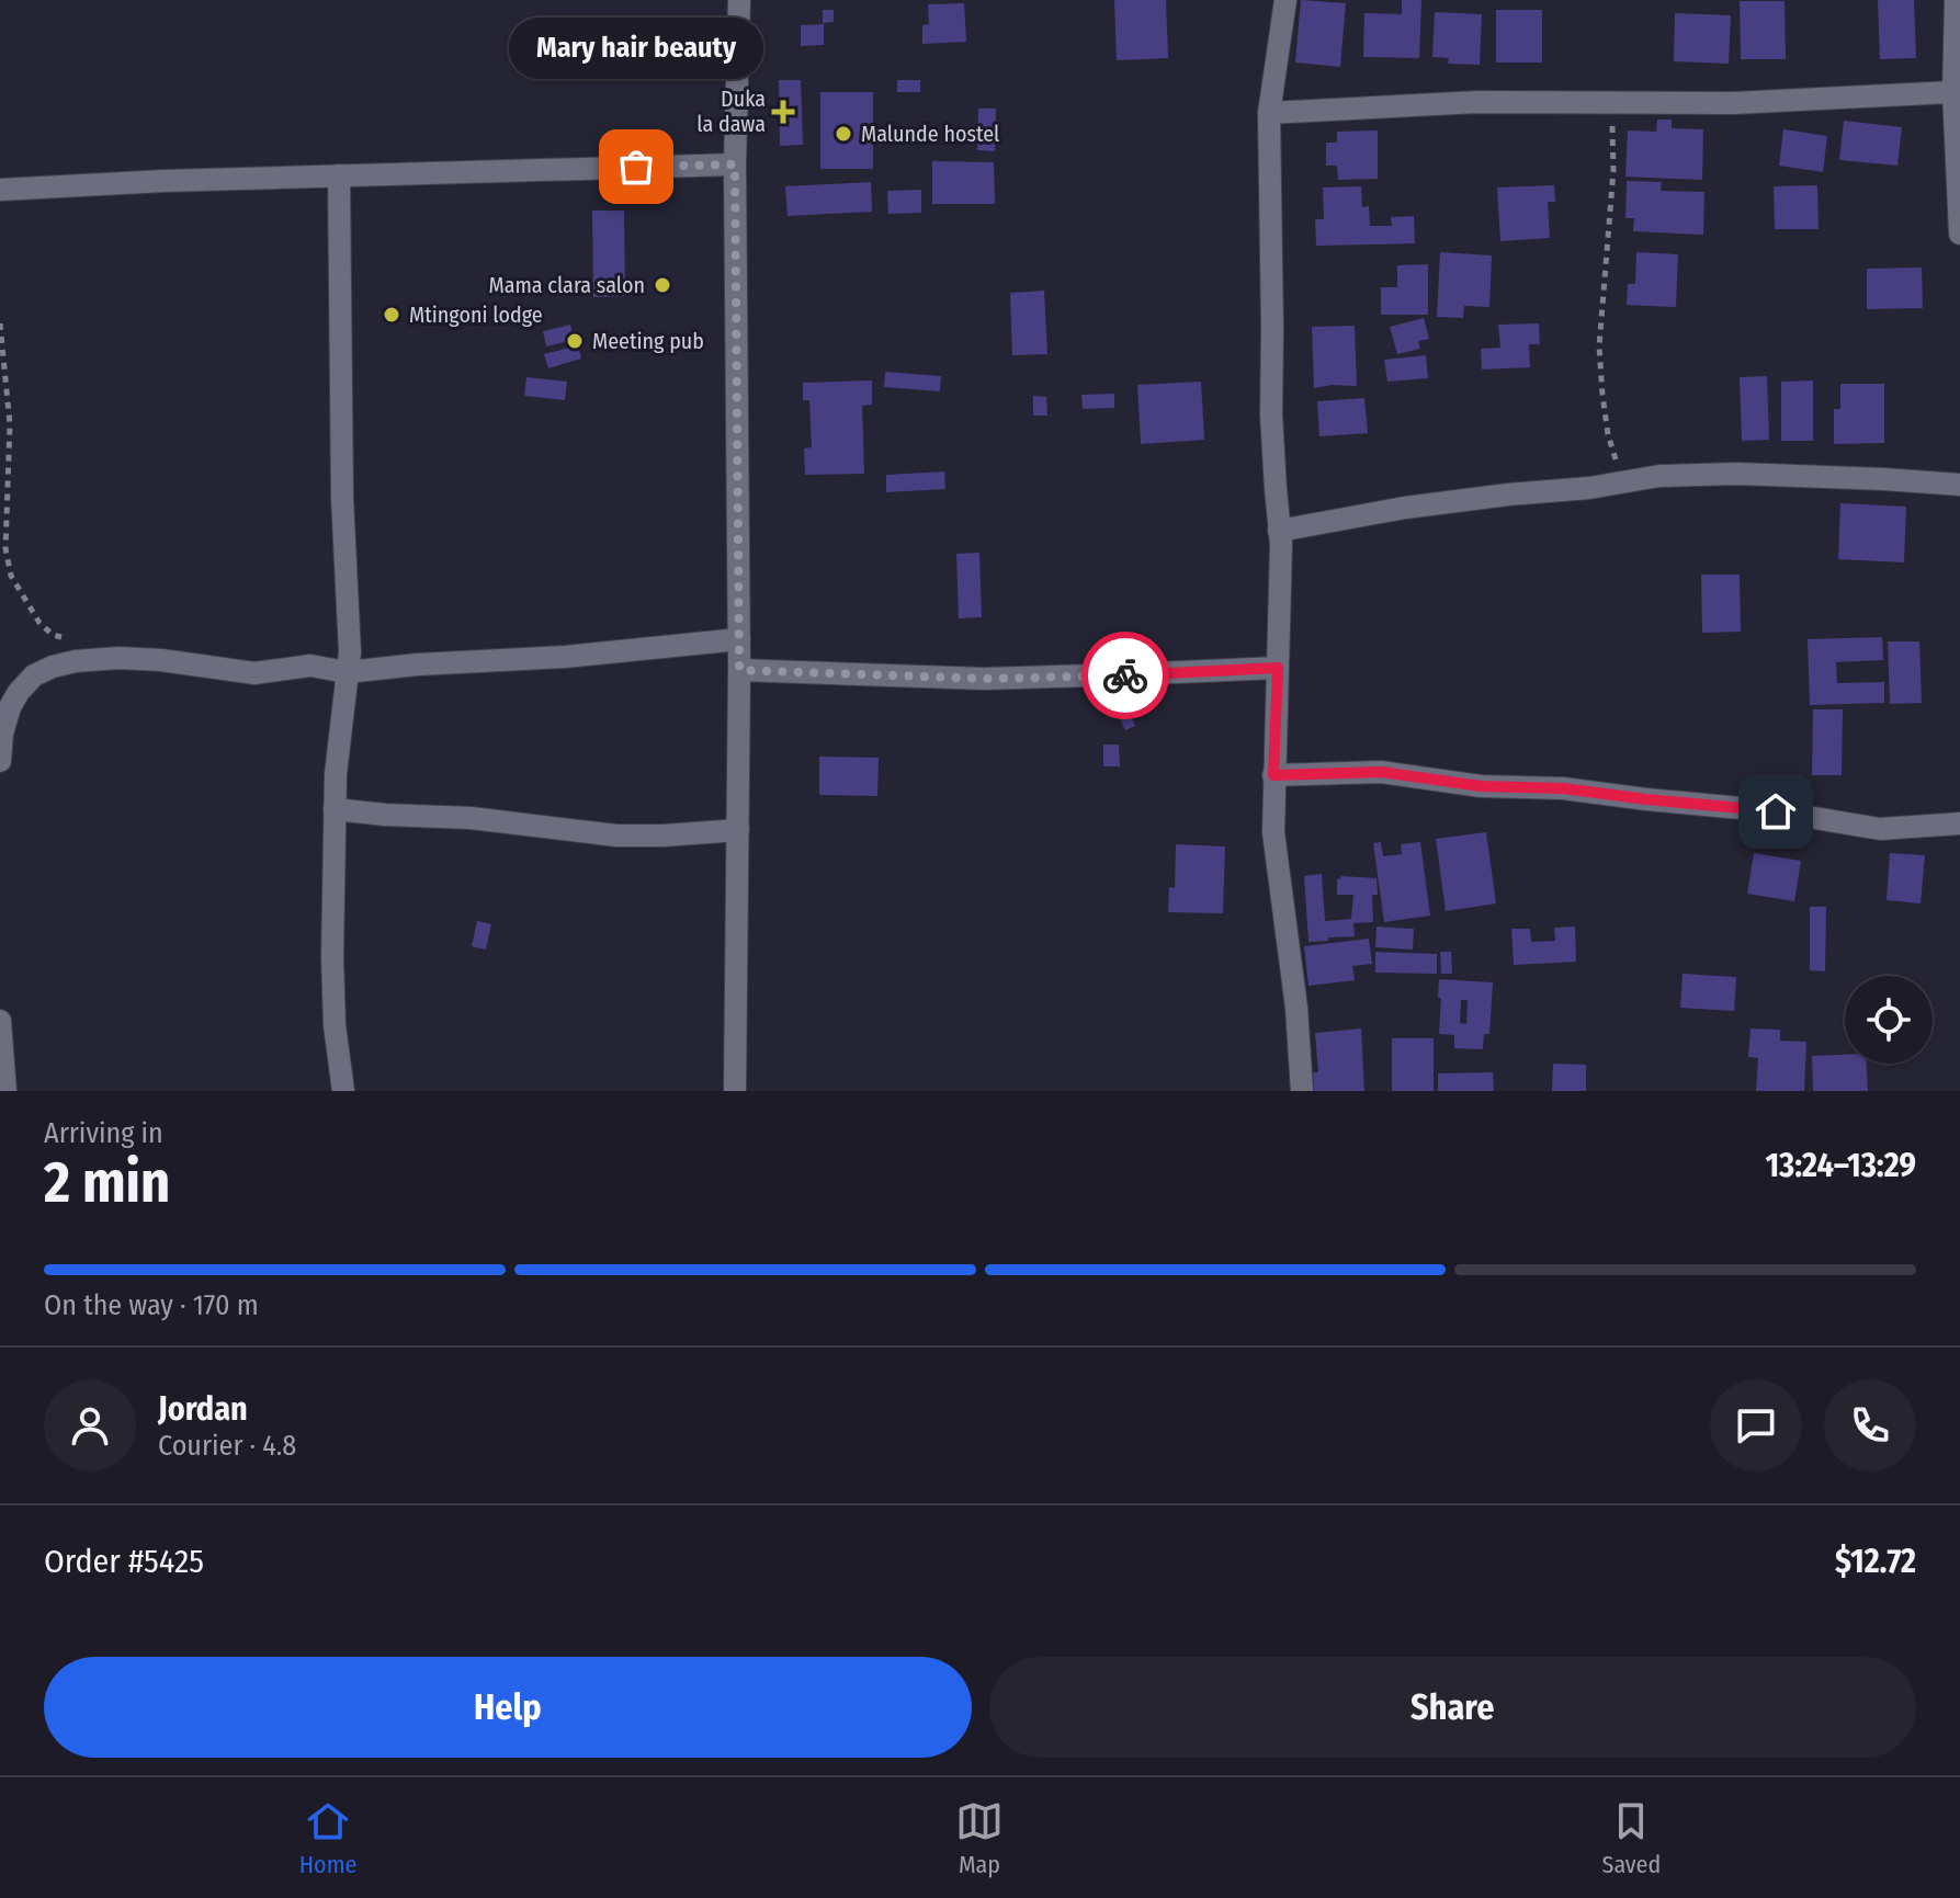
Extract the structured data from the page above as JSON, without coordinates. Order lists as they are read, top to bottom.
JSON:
{
  "places": {
    "health": ["Duka la dawa"],
    "other": [
      "Malunde hostel",
      "Mary hair beauty",
      "Mama clara salon",
      "Mtingoni lodge",
      "Meeting pub"
    ]
  },
  "page": {
    "bubble": "Mary hair beauty",
    "heading": ["2 min", "Arriving in", "13:24–13:29"],
    "panel": [
      "Jordan",
      "Courier · 4.8",
      "Order #5425",
      "$12.72"
    ],
    "bar": "On the way · 170 m",
    "buttons": ["Help", "Share"],
    "tabs": ["Home", "Map", "Saved"]
  }
}
